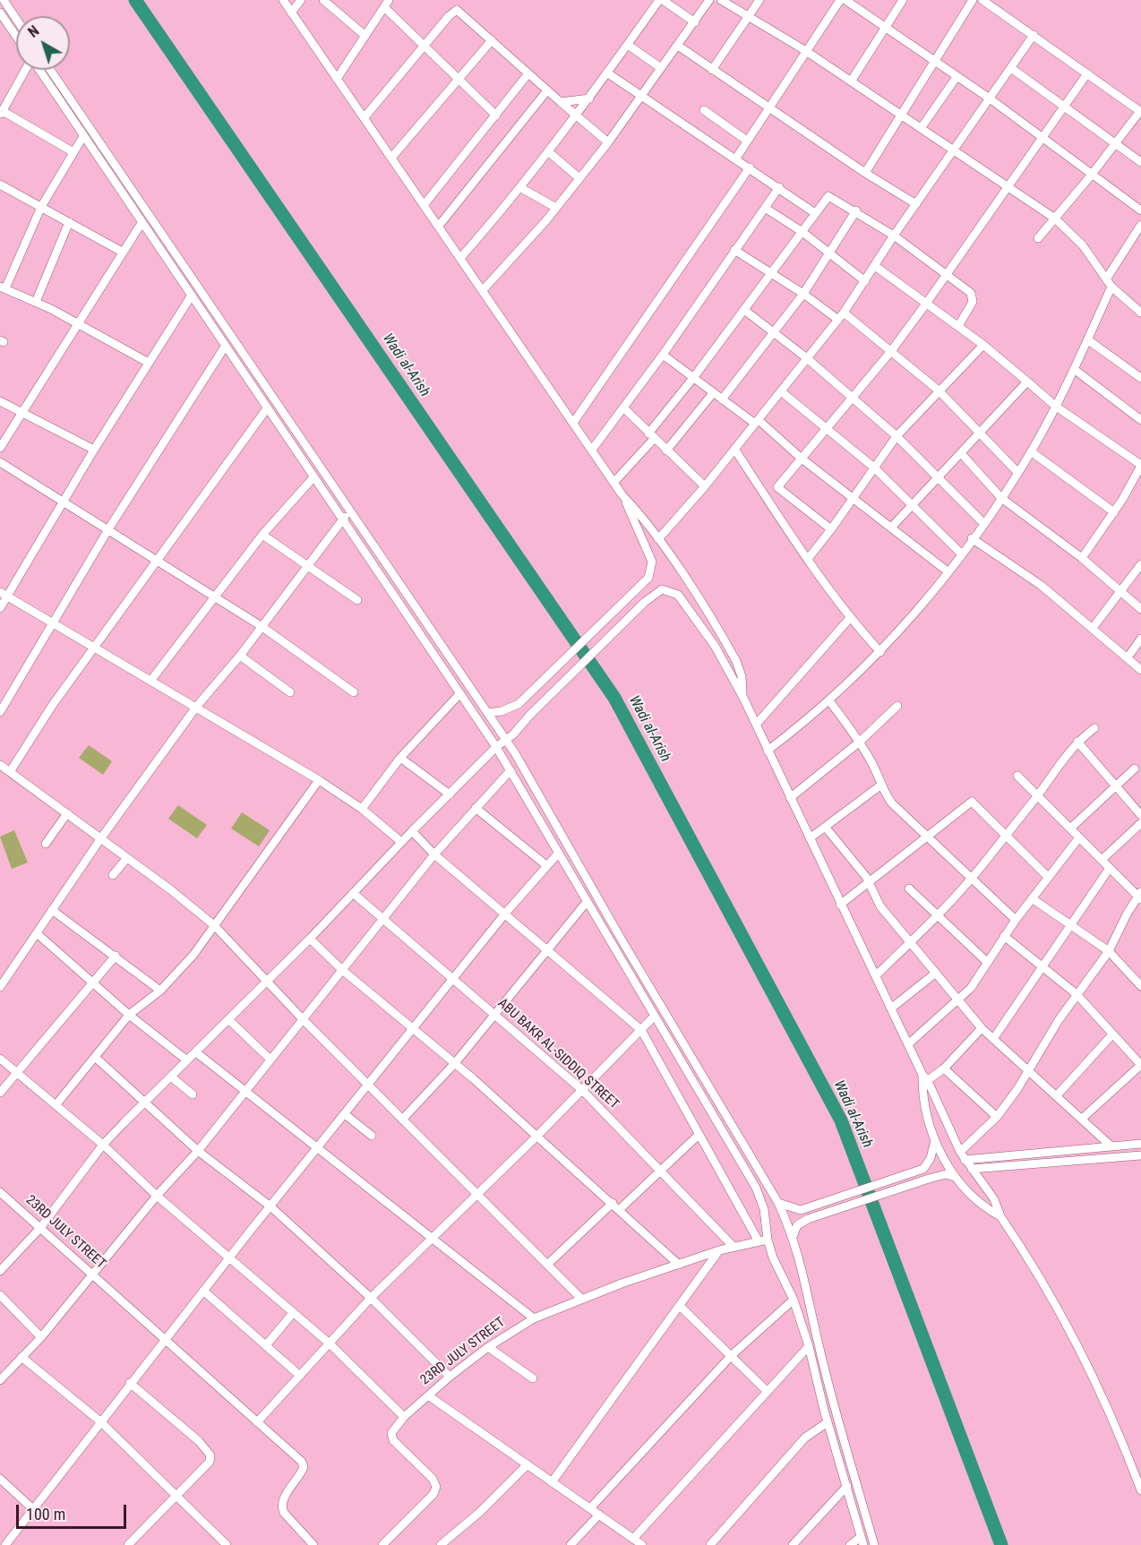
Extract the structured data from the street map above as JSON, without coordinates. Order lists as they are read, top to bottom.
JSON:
{
  "streets": {
    "street": ["ABU BAKR AL-SIDDIQ STREET", "23RD JULY STREET"]
  },
  "crossings": [
    ["ABU BAKR AL-SIDDIQ STREET", "23RD JULY STREET"]
  ],
  "water": ["Wadi al-Arish"],
  "scale_bar": "100 m",
  "north": "top left"
}
